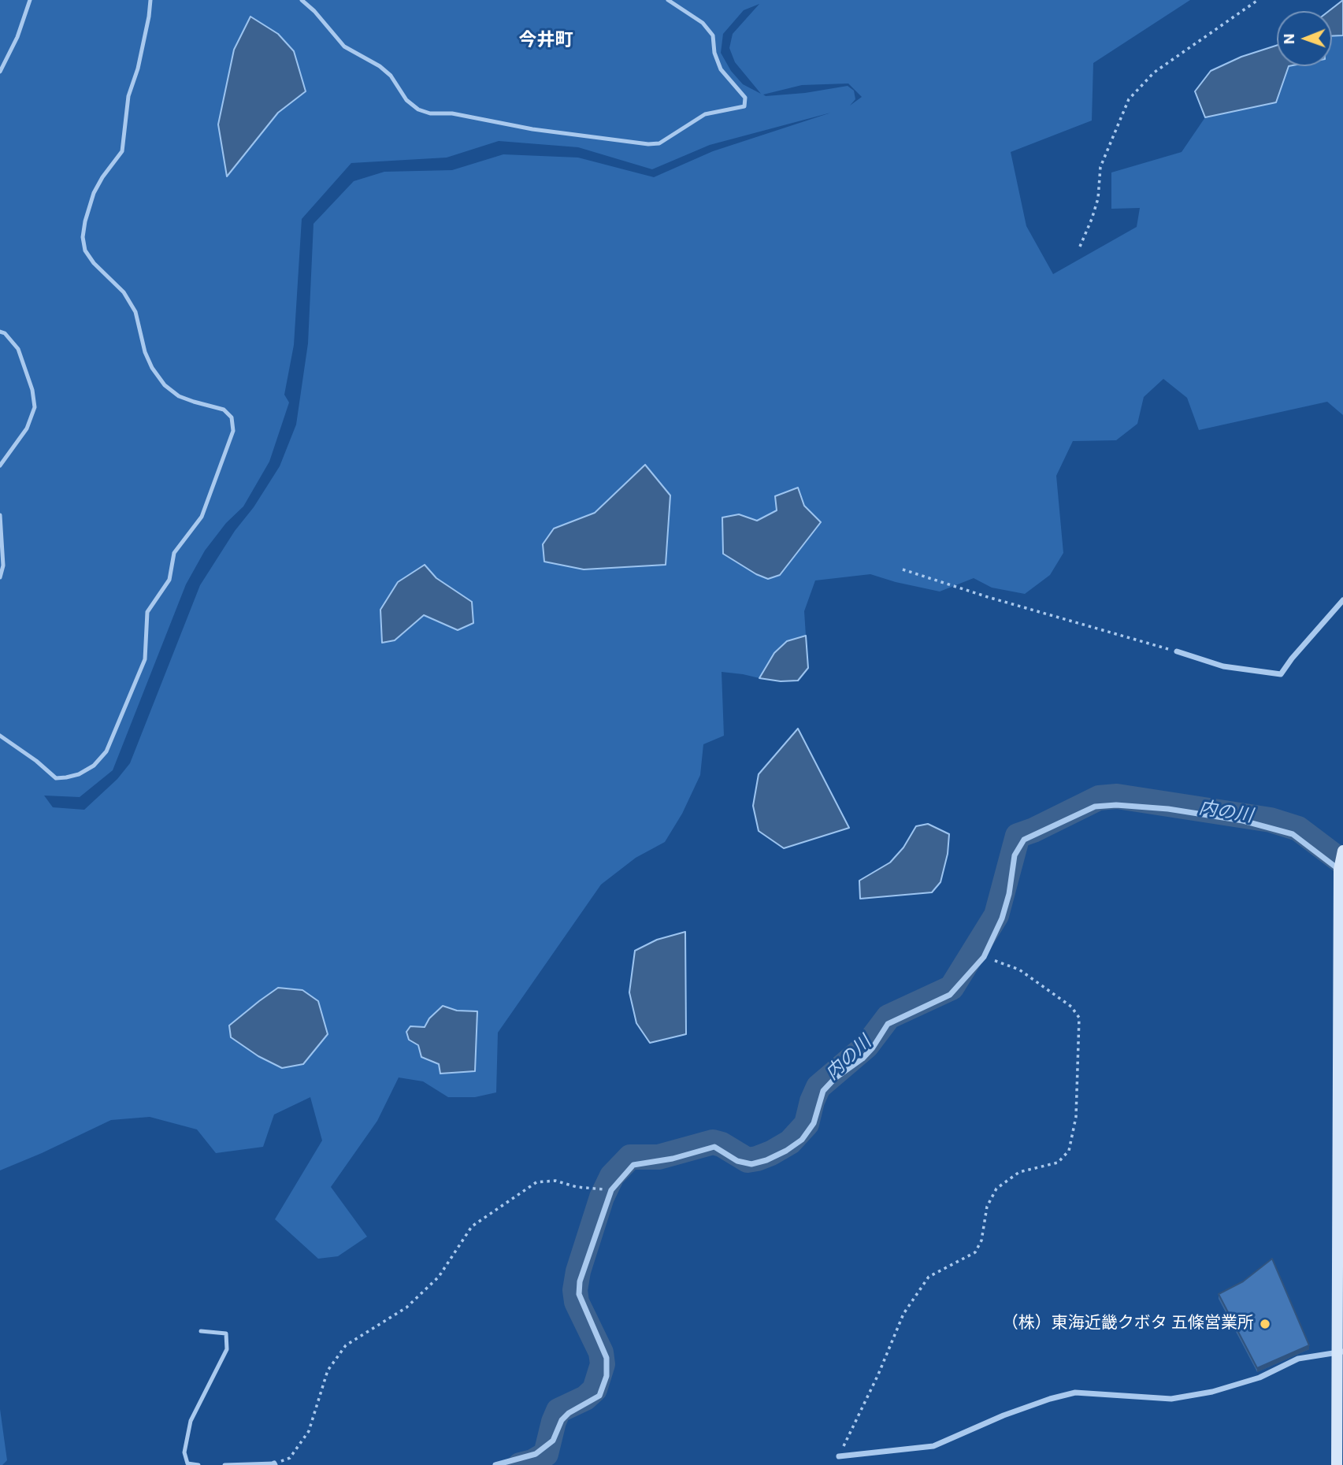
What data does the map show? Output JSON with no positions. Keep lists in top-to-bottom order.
{
  "districts": ["今井町"],
  "water": ["内の川"],
  "places": ["（株）東海近畿クボタ 五條営業所"],
  "north": "left"
}
